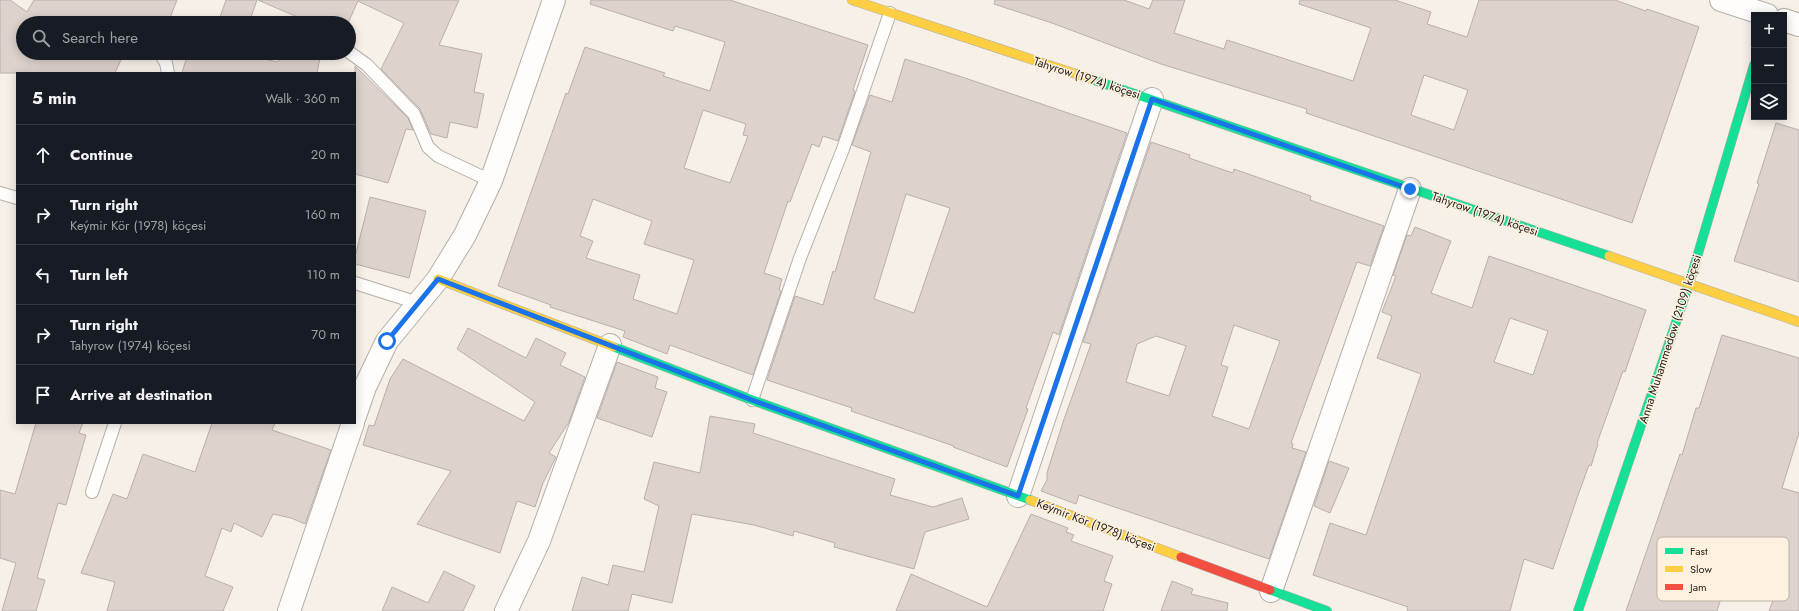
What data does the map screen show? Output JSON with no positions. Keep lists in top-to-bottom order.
{
  "streets": {
    "street": ["Tahyrow (1974) köçesi", "Anna Muhammedow (2109) köçesi", "Keýmir Kör (1978) köçesi"]
  },
  "crossings": [
    ["Tahyrow (1974) köçesi", "Anna Muhammedow (2109) köçesi"]
  ],
  "legend": ["Fast", "Slow", "Jam"],
  "page": {
    "map_buttons": ["+", "−"],
    "search": "Search here",
    "heading": ["5 min", "Walk · 360 m"],
    "list": [
      ["Continue", "20 m"],
      ["Turn right", "Keýmir Kör (1978) köçesi", "160 m"],
      ["Turn left", "110 m"],
      ["Turn right", "Tahyrow (1974) köçesi", "70 m"],
      "Arrive at destination"
    ]
  }
}
